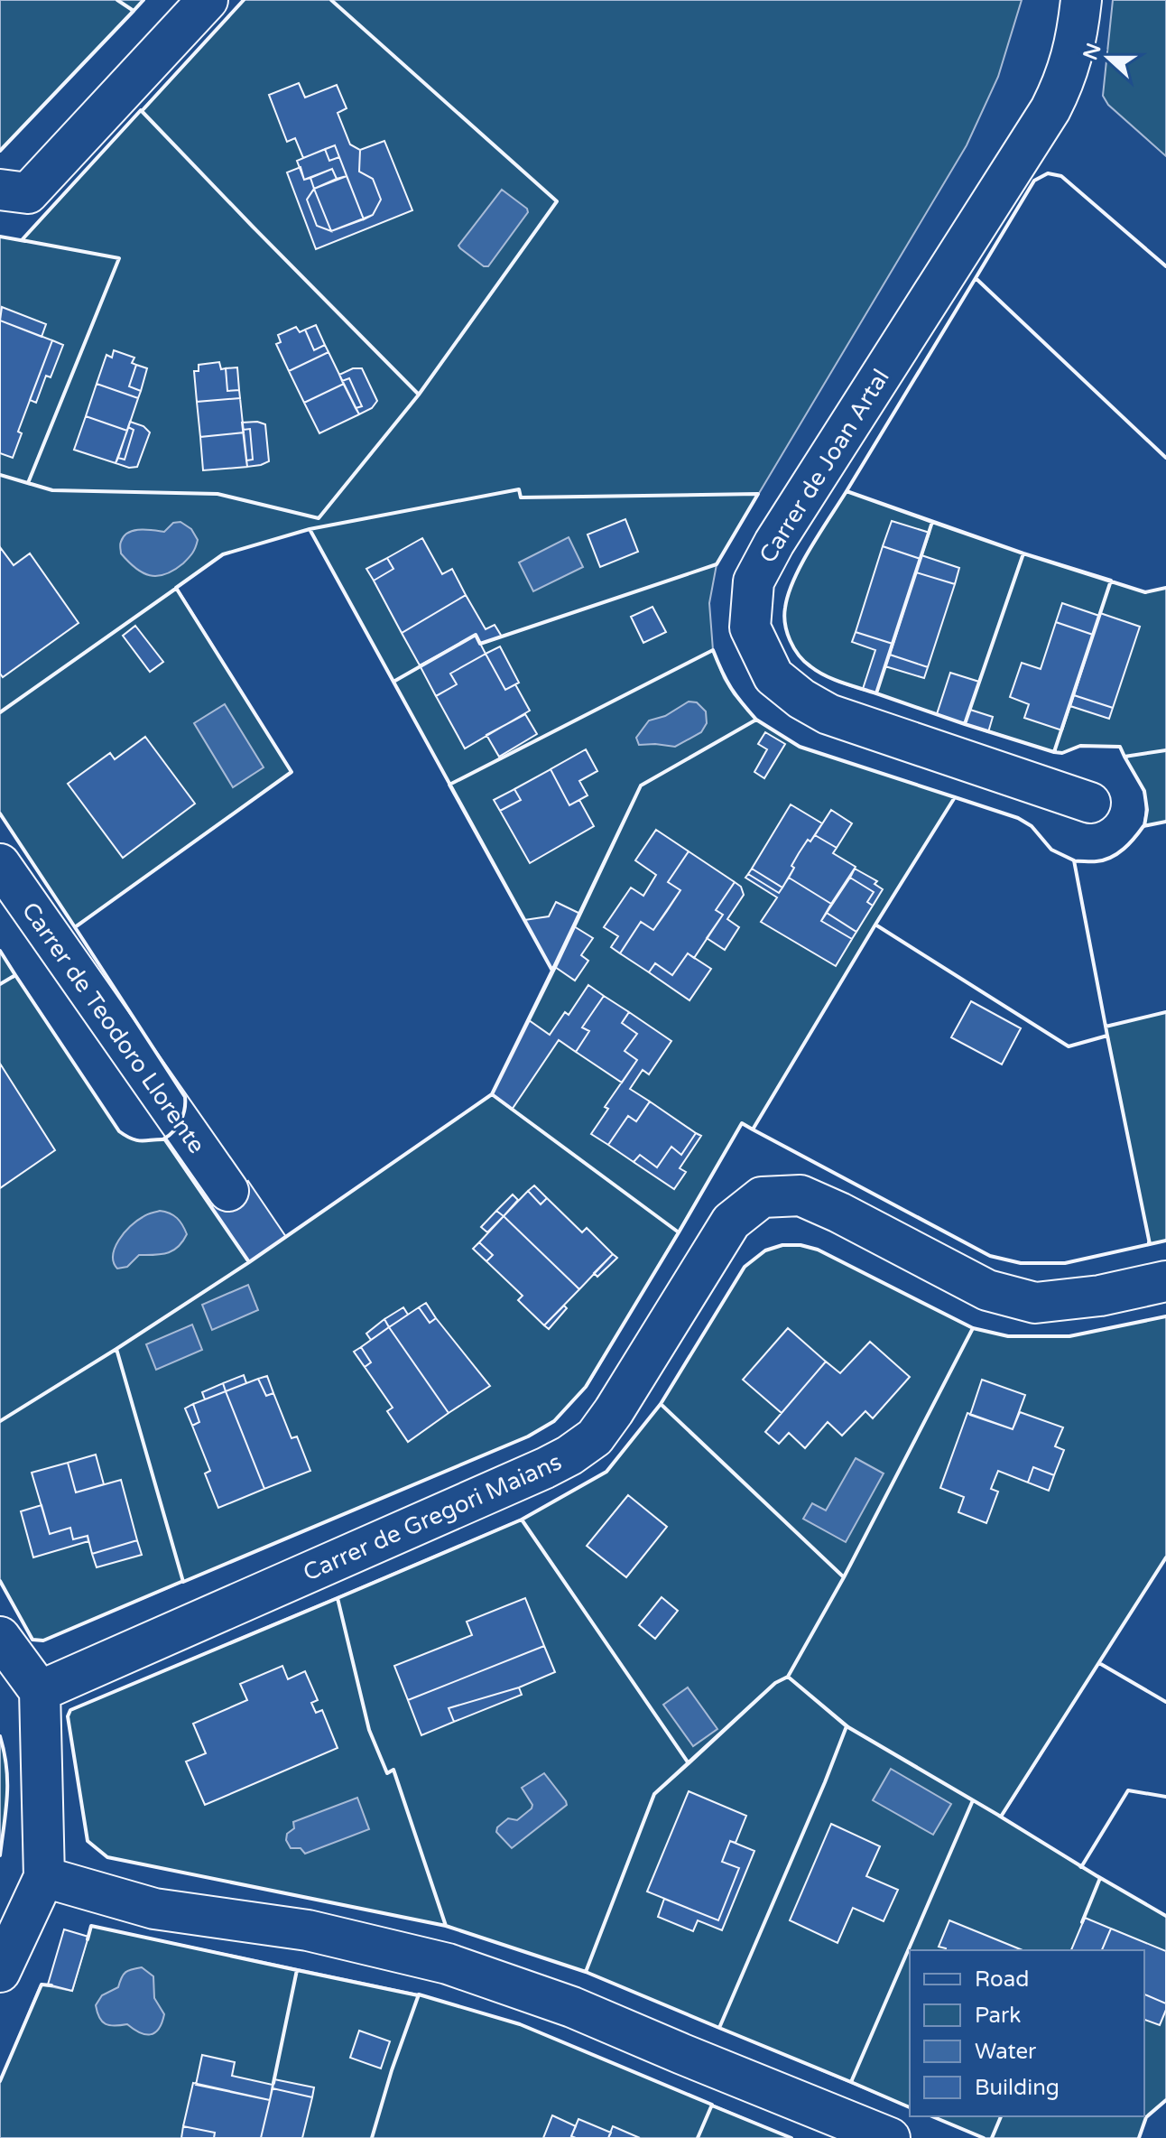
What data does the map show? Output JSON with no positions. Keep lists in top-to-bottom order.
{
  "streets": {
    "street": ["Carrer de Joan Artal", "Carrer de Teodoro Llorente", "Carrer de Gregori Maians"]
  },
  "legend": [
    "Road",
    "Park",
    "Water",
    "Building"
  ],
  "north": "left"
}
